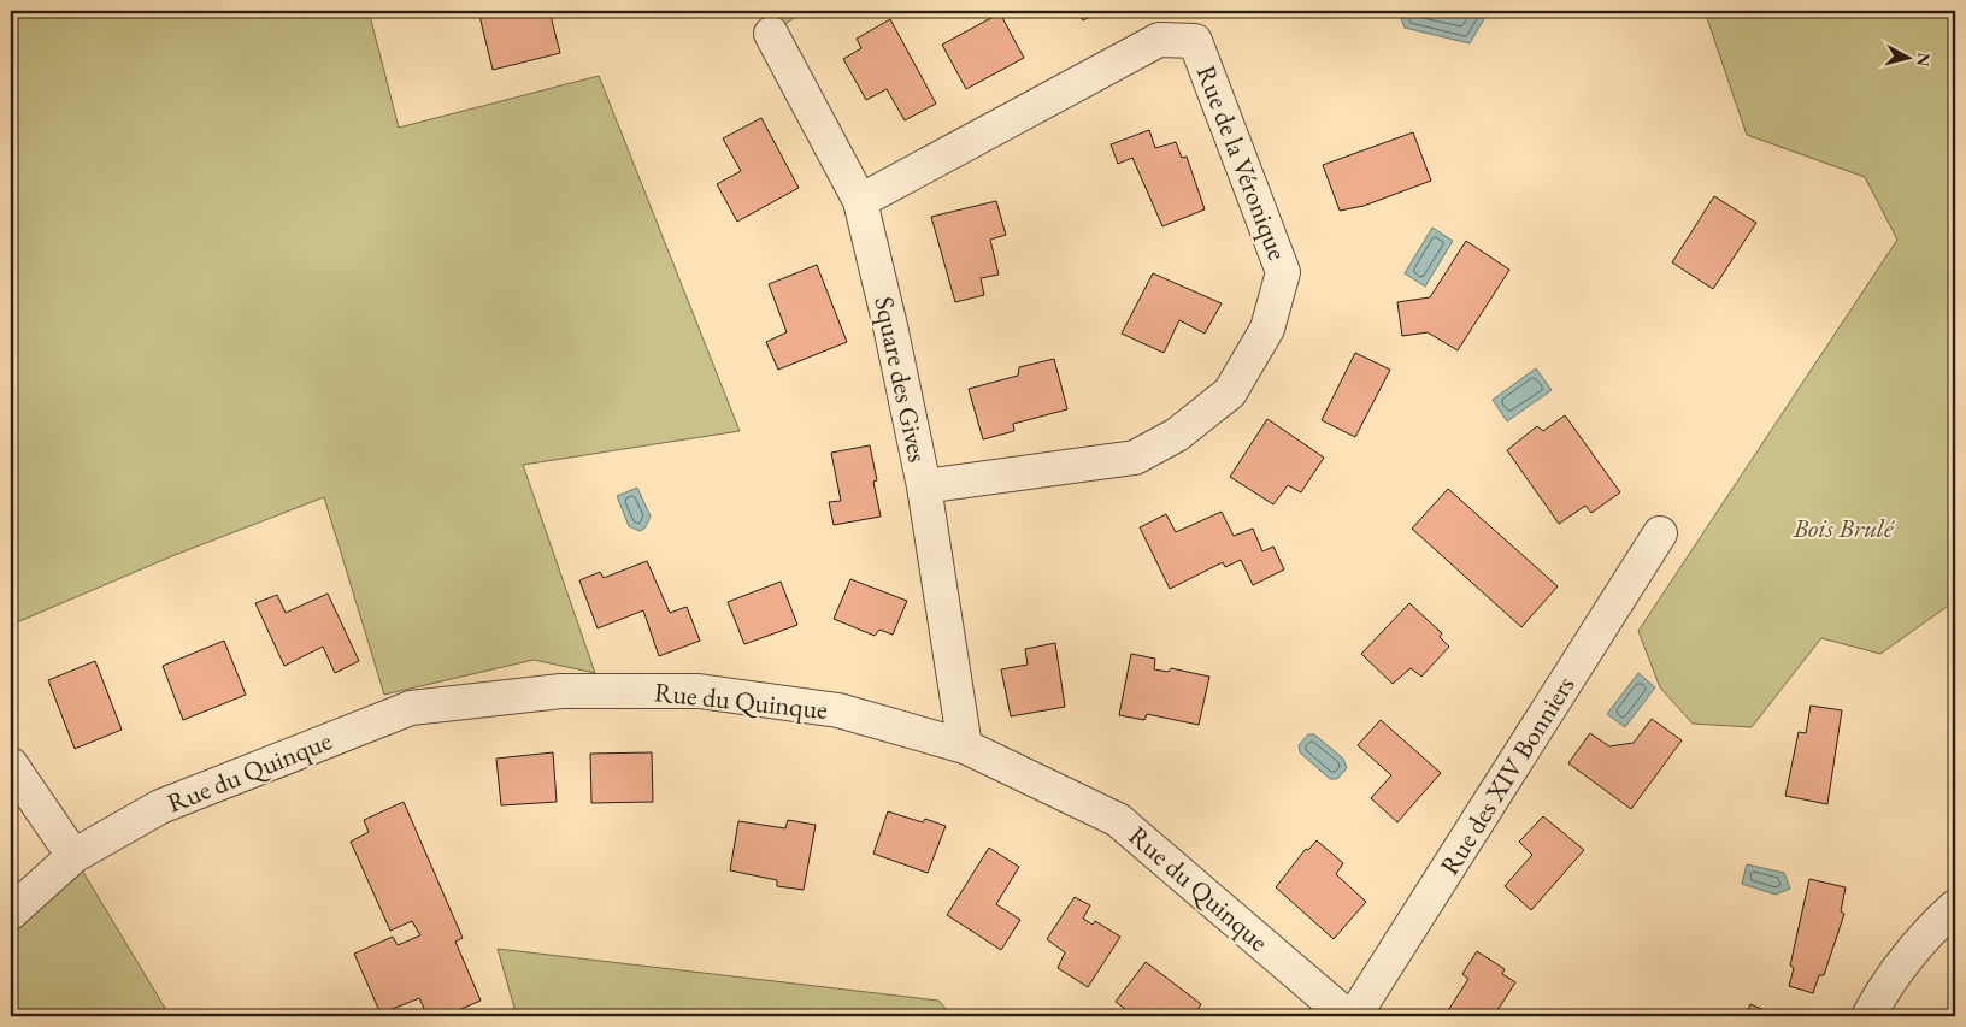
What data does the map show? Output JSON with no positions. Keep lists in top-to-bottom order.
{
  "streets": {
    "street": [
      "Rue de la Véronique",
      "Square des Gives",
      "Rue du Quinque",
      "Rue des XIV Bonniers"
    ]
  },
  "crossings": [
    ["Rue de la Véronique", "Square des Gives"],
    ["Square des Gives", "Rue du Quinque"]
  ],
  "parks": ["Bois Brulé"],
  "north": "right"
}
